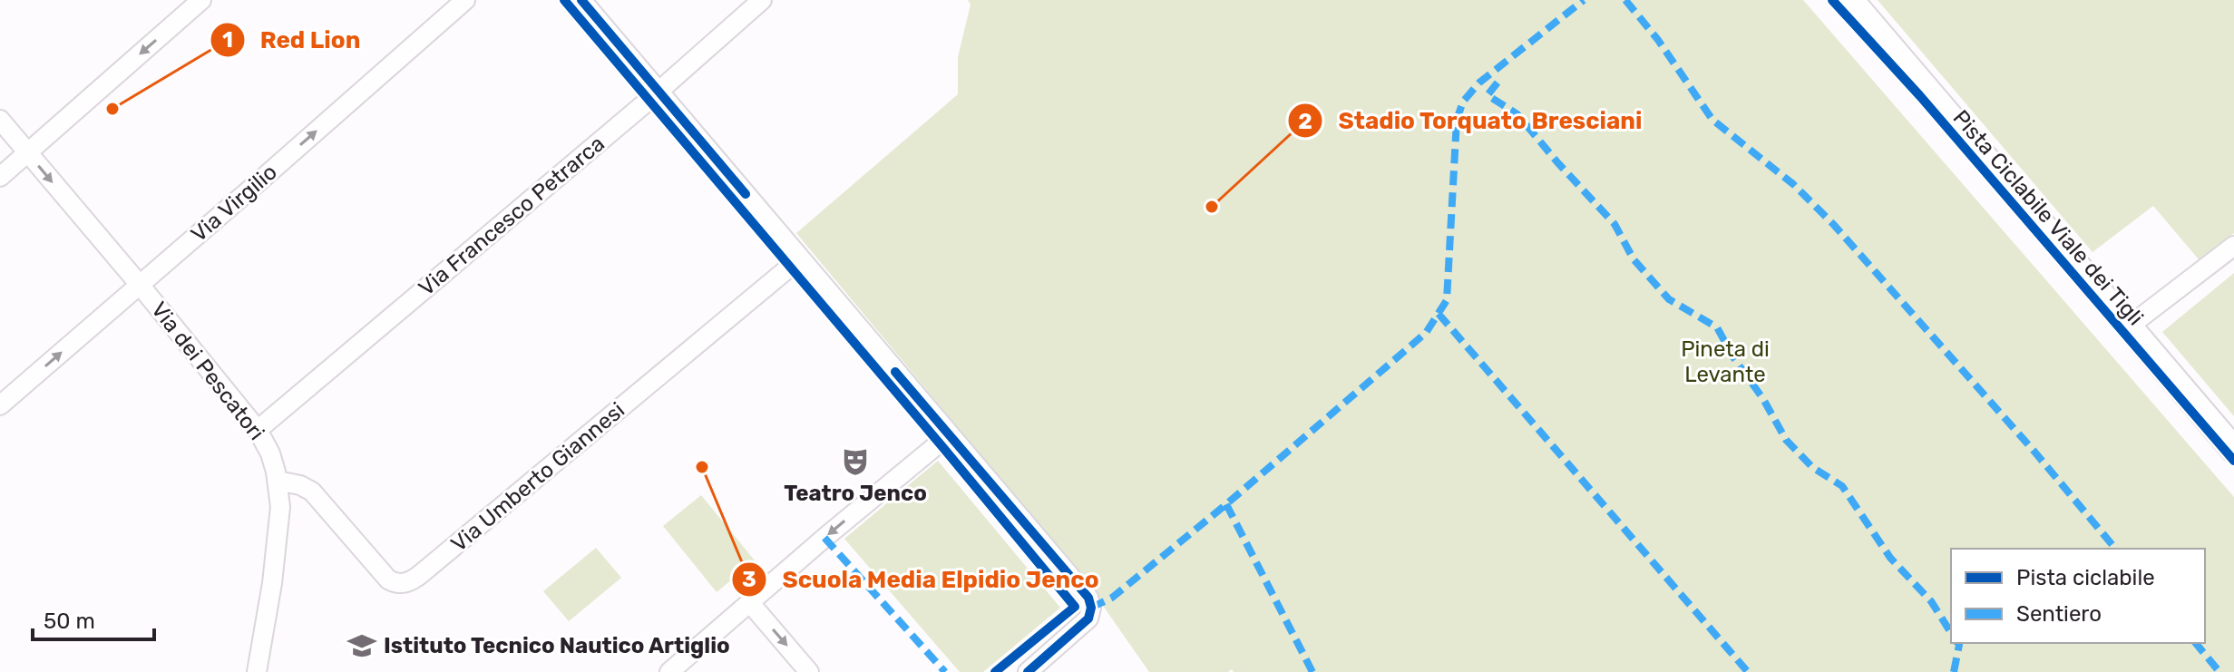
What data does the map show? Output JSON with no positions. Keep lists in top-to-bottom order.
{
  "streets": {
    "street": [
      "Via Virgilio",
      "Via Francesco Petrarca",
      "Via dei Pescatori",
      "Via Umberto Giannesi"
    ],
    "cycle path": ["Pista Ciclabile Viale dei Tigli"]
  },
  "crossings": [
    ["Via Virgilio", "Via dei Pescatori"],
    ["Via Francesco Petrarca", "Via dei Pescatori"],
    ["Via dei Pescatori", "Via Umberto Giannesi"]
  ],
  "one_way": ["Via Virgilio"],
  "parks": ["Pineta di Levante"],
  "places": {
    "other": ["Red Lion", "Stadio Torquato Bresciani", "Scuola Media Elpidio Jenco"],
    "theatre": ["Teatro Jenco"],
    "school or university": ["Istituto Tecnico Nautico Artiglio"]
  },
  "legend": ["Pista ciclabile", "Sentiero"],
  "scale_bar": "50 m"
}
